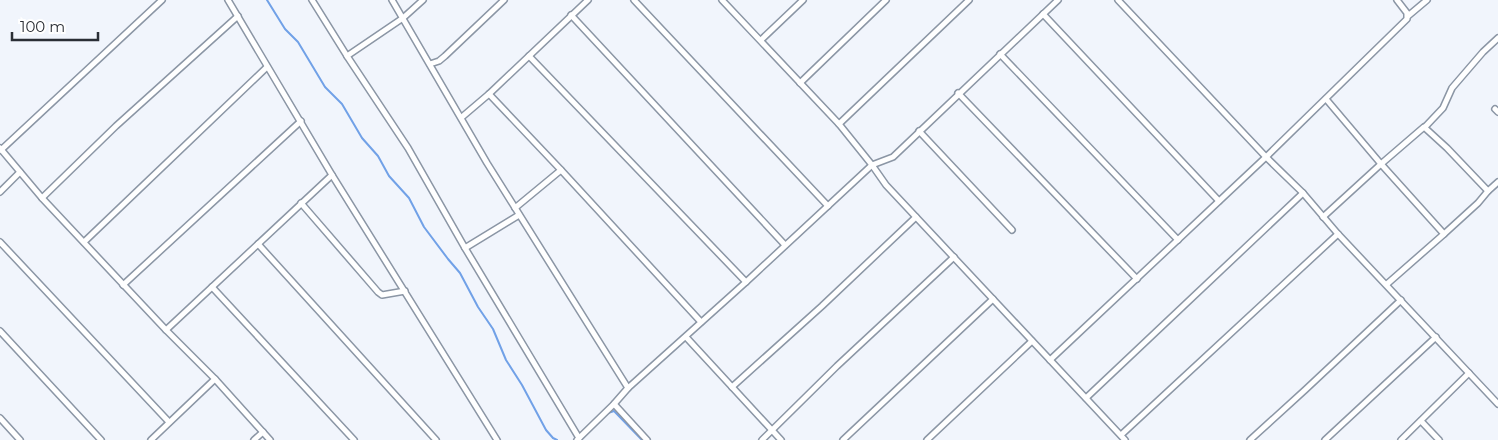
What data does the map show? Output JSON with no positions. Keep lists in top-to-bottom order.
{
  "scale_bar": "100 m"
}
